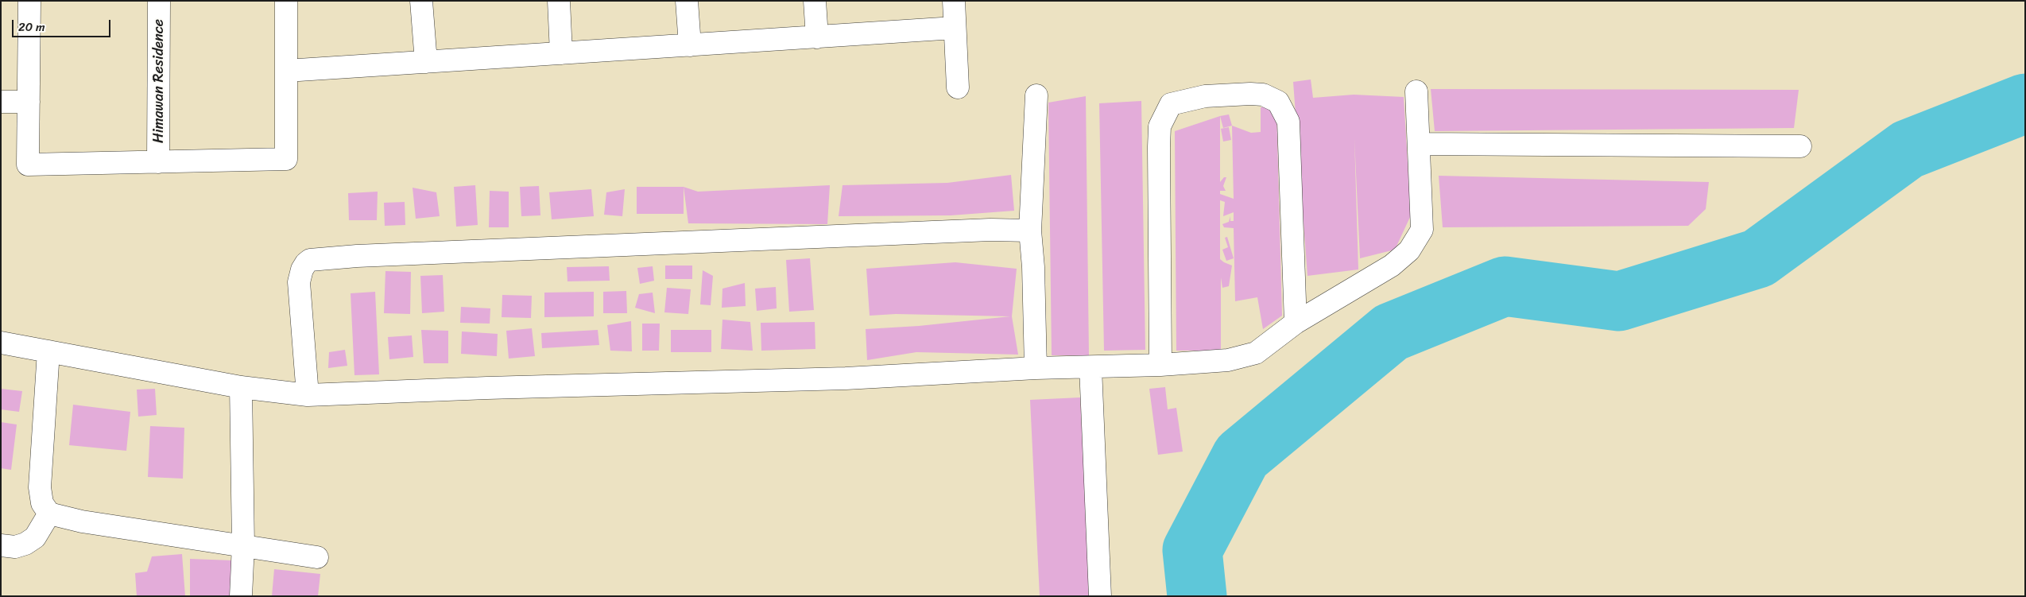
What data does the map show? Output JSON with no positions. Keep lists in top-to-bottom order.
{
  "streets": {
    "street": ["Himawan Residence"]
  },
  "scale_bar": "20 m"
}
